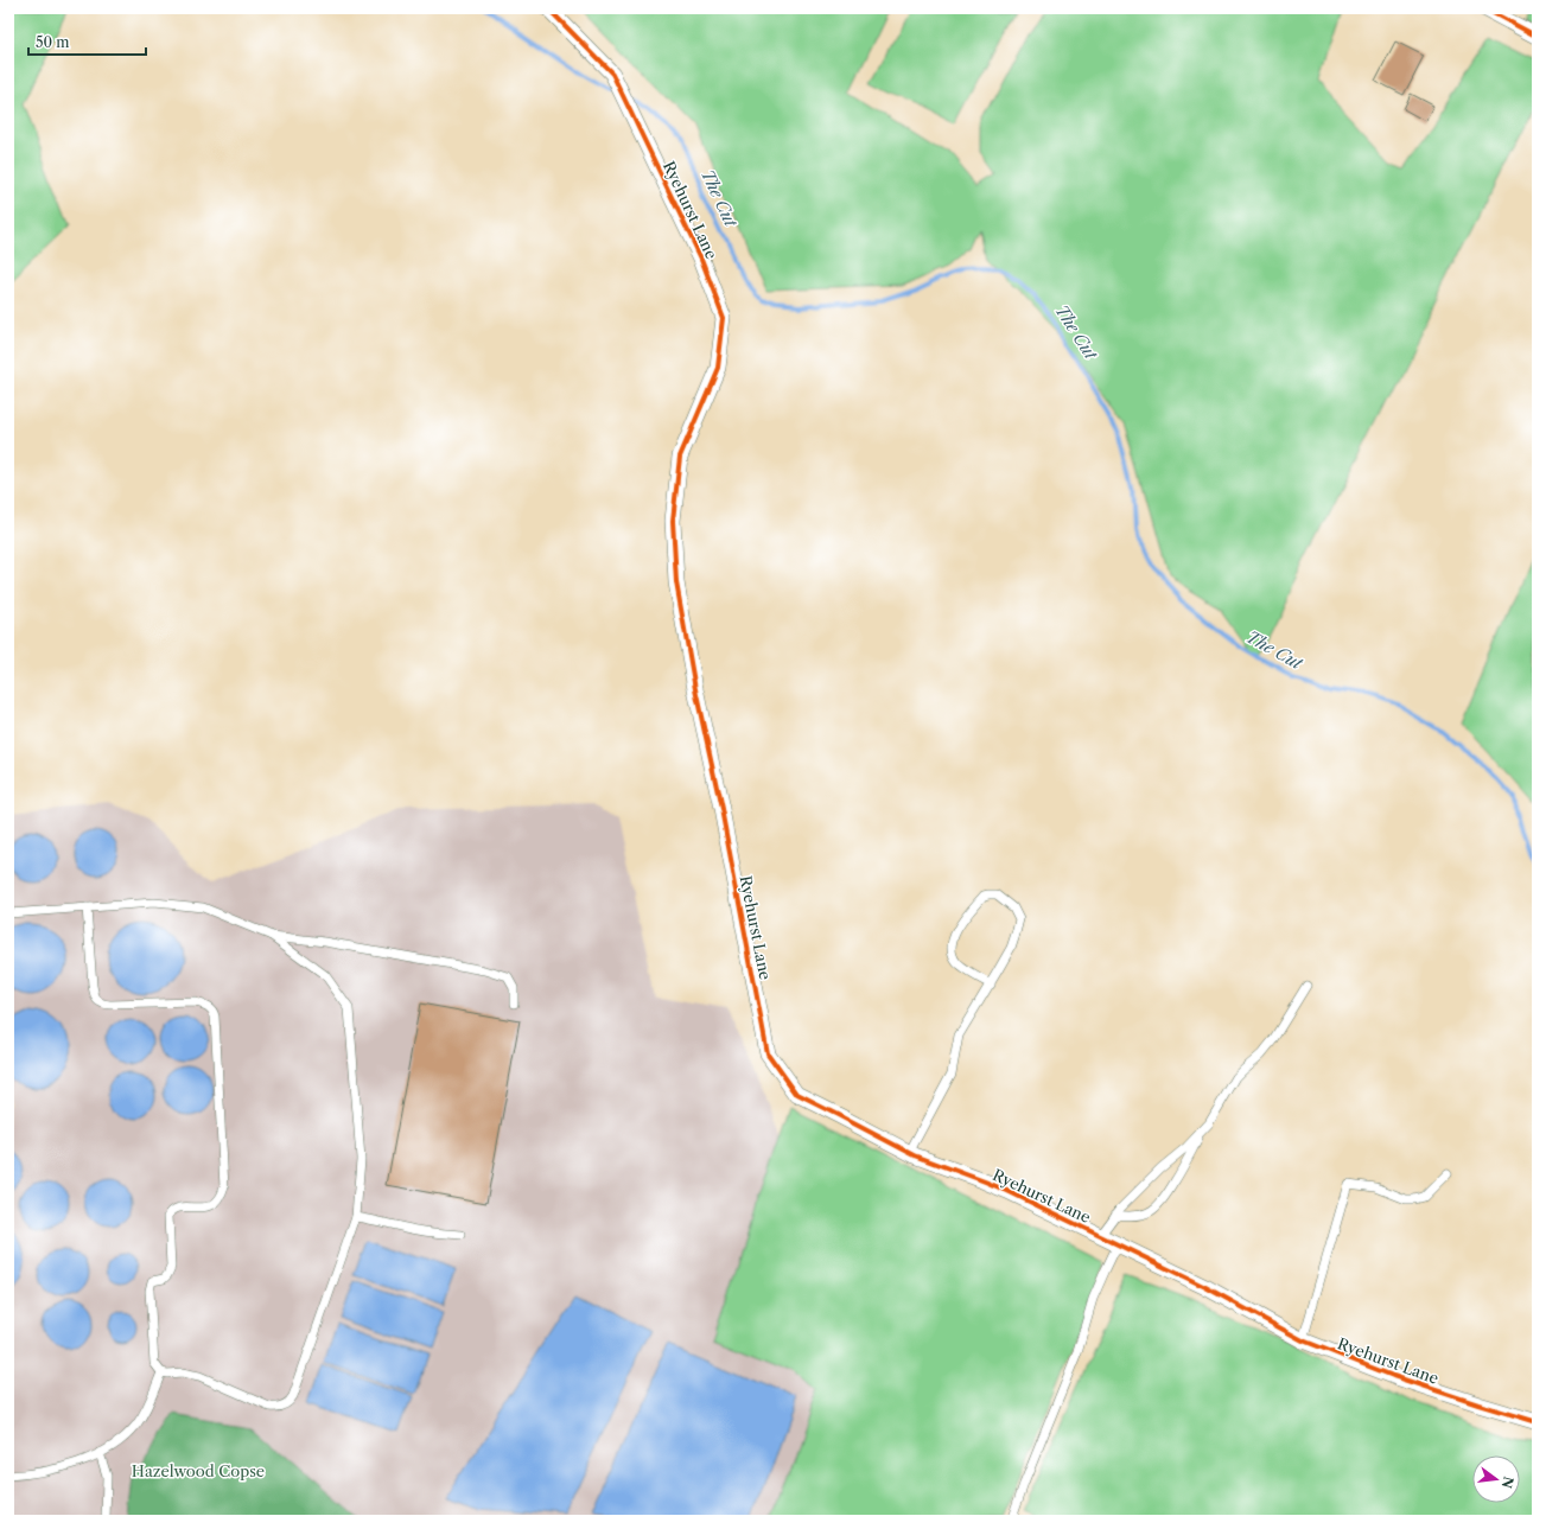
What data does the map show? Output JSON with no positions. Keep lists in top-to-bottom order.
{
  "streets": {
    "street": ["Ryehurst Lane"]
  },
  "water": ["The Cut"],
  "parks": ["Hazelwood Copse"],
  "scale_bar": "50 m",
  "north": "right"
}
